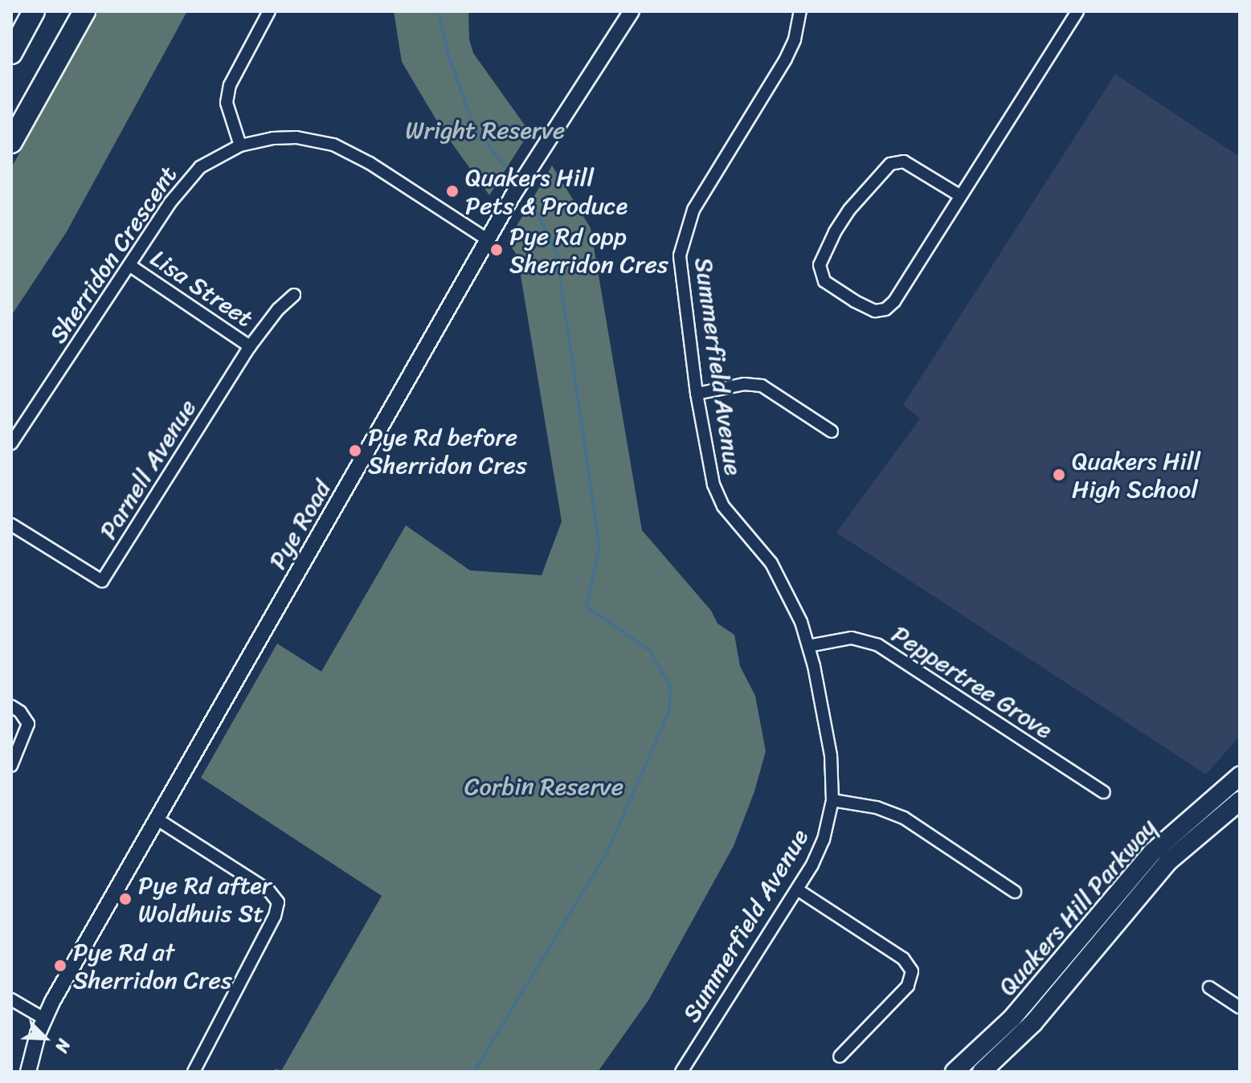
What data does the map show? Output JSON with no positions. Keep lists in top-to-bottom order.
{
  "streets": {
    "main road": ["Quakers Hill Parkway"],
    "street": [
      "Sherridon Crescent",
      "Lisa Street",
      "Summerfield Avenue",
      "Parnell Avenue",
      "Pye Road",
      "Peppertree Grove"
    ]
  },
  "crossings": [
    ["Sherridon Crescent", "Lisa Street"],
    ["Sherridon Crescent", "Pye Road"],
    ["Lisa Street", "Parnell Avenue"],
    ["Summerfield Avenue", "Peppertree Grove"]
  ],
  "parks": ["Wright Reserve", "Corbin Reserve"],
  "places": [
    "Quakers Hill Pets & Produce",
    "Pye Rd opp Sherridon Cres",
    "Pye Rd before Sherridon Cres",
    "Quakers Hill High School",
    "Pye Rd after Woldhuis St",
    "Pye Rd at Sherridon Cres"
  ],
  "north": "bottom right"
}
